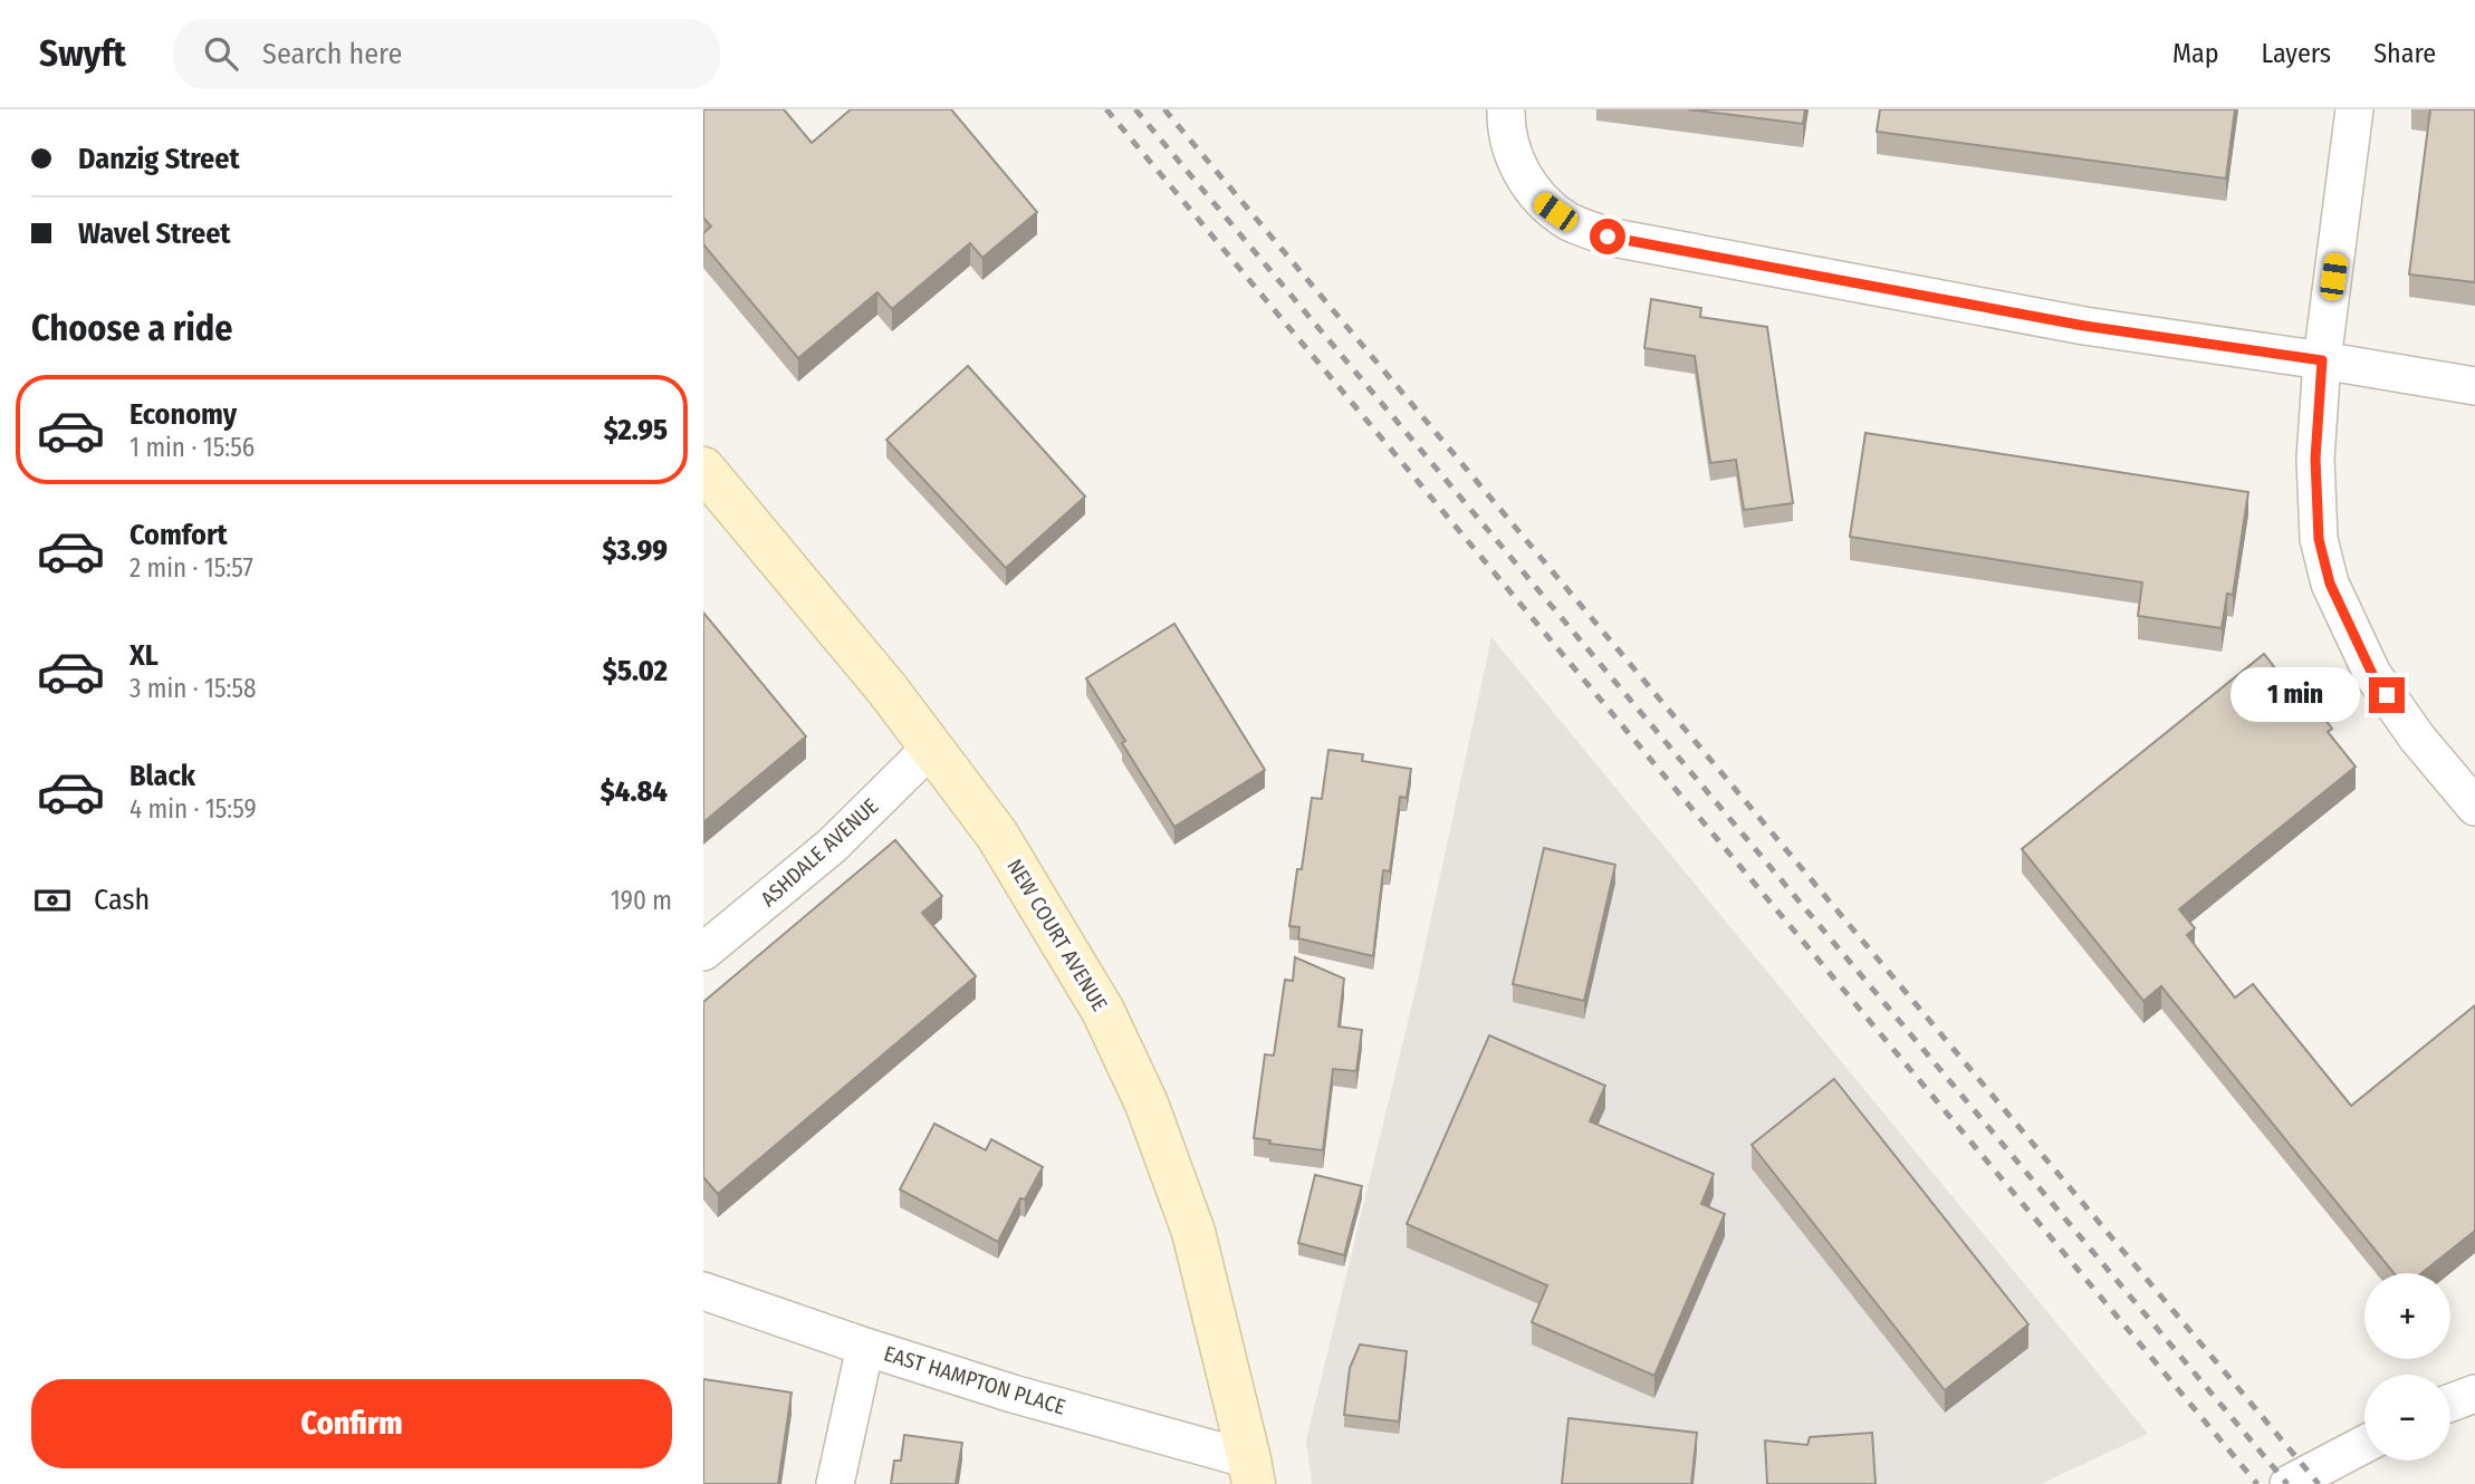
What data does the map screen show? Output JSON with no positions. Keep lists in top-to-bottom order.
{
  "streets": {
    "main road": ["NEW COURT AVENUE"],
    "street": ["ASHDALE AVENUE", "EAST HAMPTON PLACE"]
  },
  "crossings": [
    ["ASHDALE AVENUE", "NEW COURT AVENUE"],
    ["NEW COURT AVENUE", "EAST HAMPTON PLACE"]
  ],
  "page": {
    "header": "Swyft",
    "search": "Search here",
    "nav": ["Map", "Layers", "Share"],
    "banner": ["Danzig Street", "Wavel Street"],
    "heading": "Choose a ride",
    "list": [
      {
        "name": "Economy",
        "note": "1 min · 15:56",
        "value": "$2.95"
      },
      {
        "name": "Comfort",
        "note": "2 min · 15:57",
        "value": "$3.99"
      },
      {
        "name": "XL",
        "note": "3 min · 15:58",
        "value": "$5.02"
      },
      {
        "name": "Black",
        "note": "4 min · 15:59",
        "value": "$4.84"
      }
    ],
    "bubble": "1 min",
    "pay": ["Cash", "190 m"],
    "map_buttons": ["+", "−"],
    "buttons": "Confirm"
  }
}
